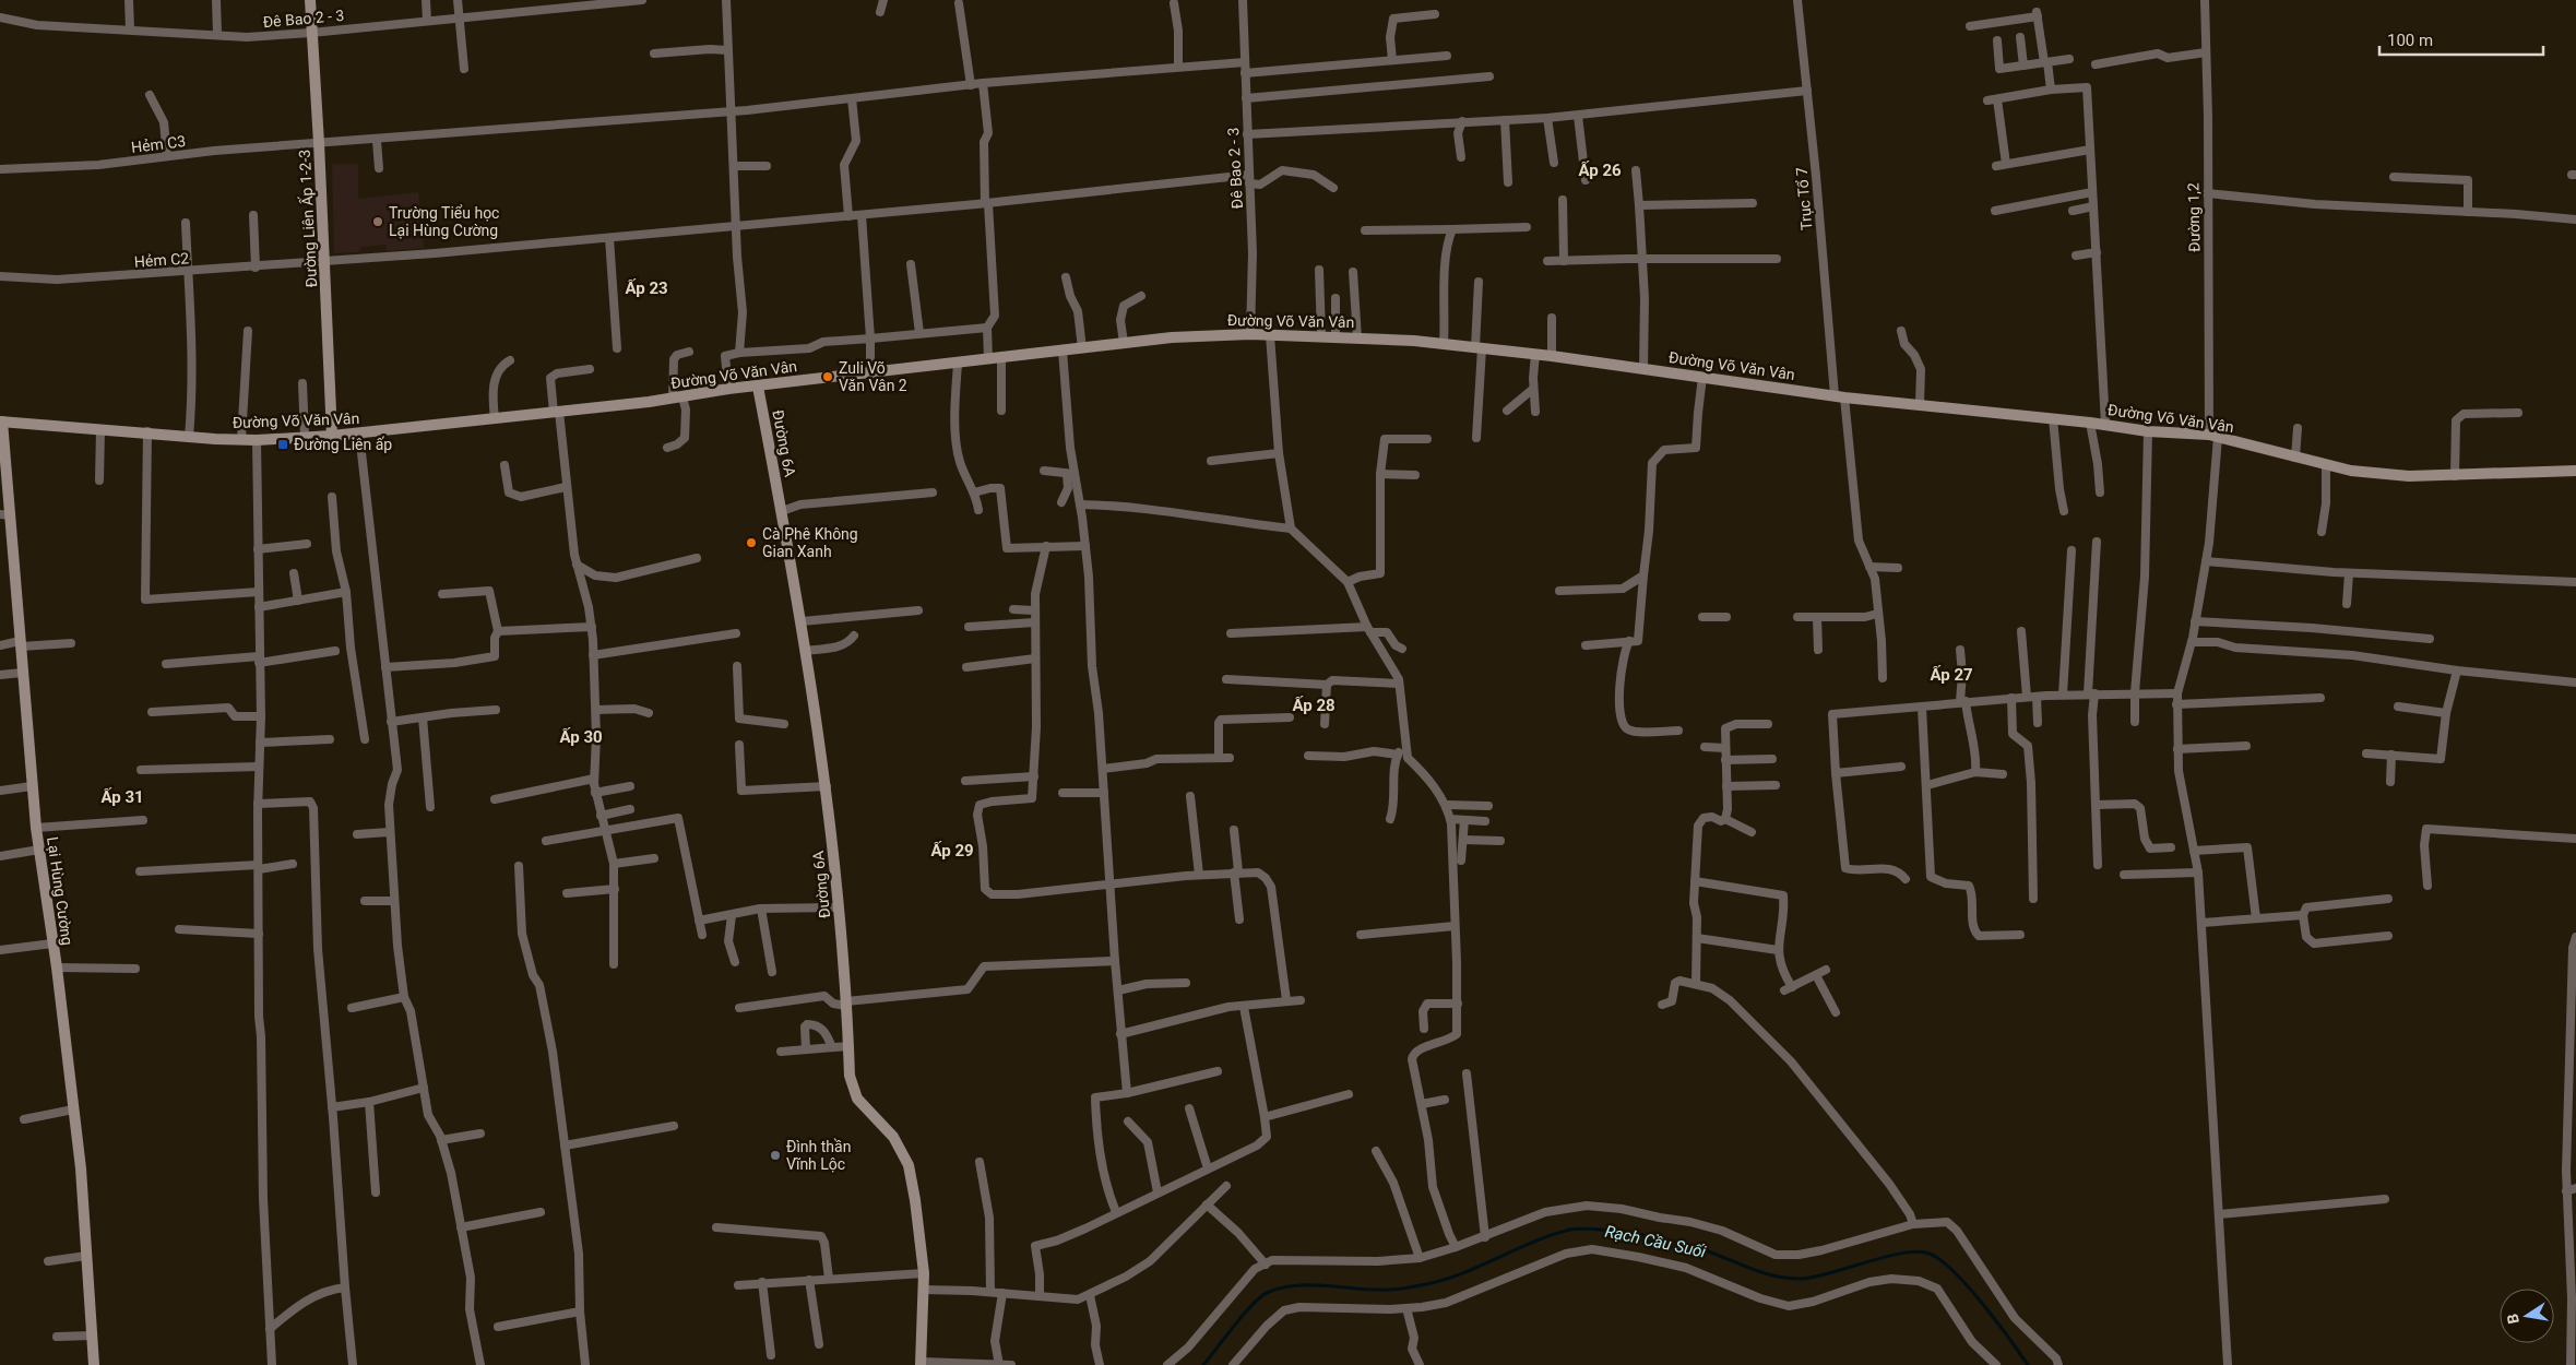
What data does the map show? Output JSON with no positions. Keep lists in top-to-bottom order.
{
  "streets": {
    "street": [
      "Đê Bao 2 - 3",
      "Hẻm C3",
      "Trục Tổ 7",
      "Đường 1,2",
      "Đường Liên Ấp 1-2-3",
      "Hẻm C2",
      "Đường Võ Văn Vân",
      "Đường 6A",
      "Lại Hùng Cường"
    ]
  },
  "crossings": [
    ["Đê Bao 2 - 3", "Hẻm C3"],
    ["Đê Bao 2 - 3", "Đường Liên Ấp 1-2-3"],
    ["Đê Bao 2 - 3", "Hẻm C2"],
    ["Đê Bao 2 - 3", "Đường Võ Văn Vân"],
    ["Hẻm C3", "Đường Liên Ấp 1-2-3"],
    ["Trục Tổ 7", "Đường Võ Văn Vân"],
    ["Đường 1,2", "Đường Võ Văn Vân"],
    ["Đường Liên Ấp 1-2-3", "Hẻm C2"],
    ["Đường Liên Ấp 1-2-3", "Đường Võ Văn Vân"],
    ["Đường Võ Văn Vân", "Đường 6A"],
    ["Đường Võ Văn Vân", "Lại Hùng Cường"]
  ],
  "districts": [
    "Ấp 26",
    "Ấp 23",
    "Ấp 27",
    "Ấp 28",
    "Ấp 30",
    "Ấp 31",
    "Ấp 29"
  ],
  "water": ["Rạch Cầu Suối"],
  "places": {
    "other": [
      "Trường Tiểu học Lại Hùng Cường",
      "Zuli Võ Văn Vân 2",
      "Cà Phê Không Gian Xanh",
      "Đình thần Vĩnh Lộc"
    ],
    "transit": ["Đường Liên ấp"]
  },
  "scale_bar": "100 m",
  "north": "left"
}
